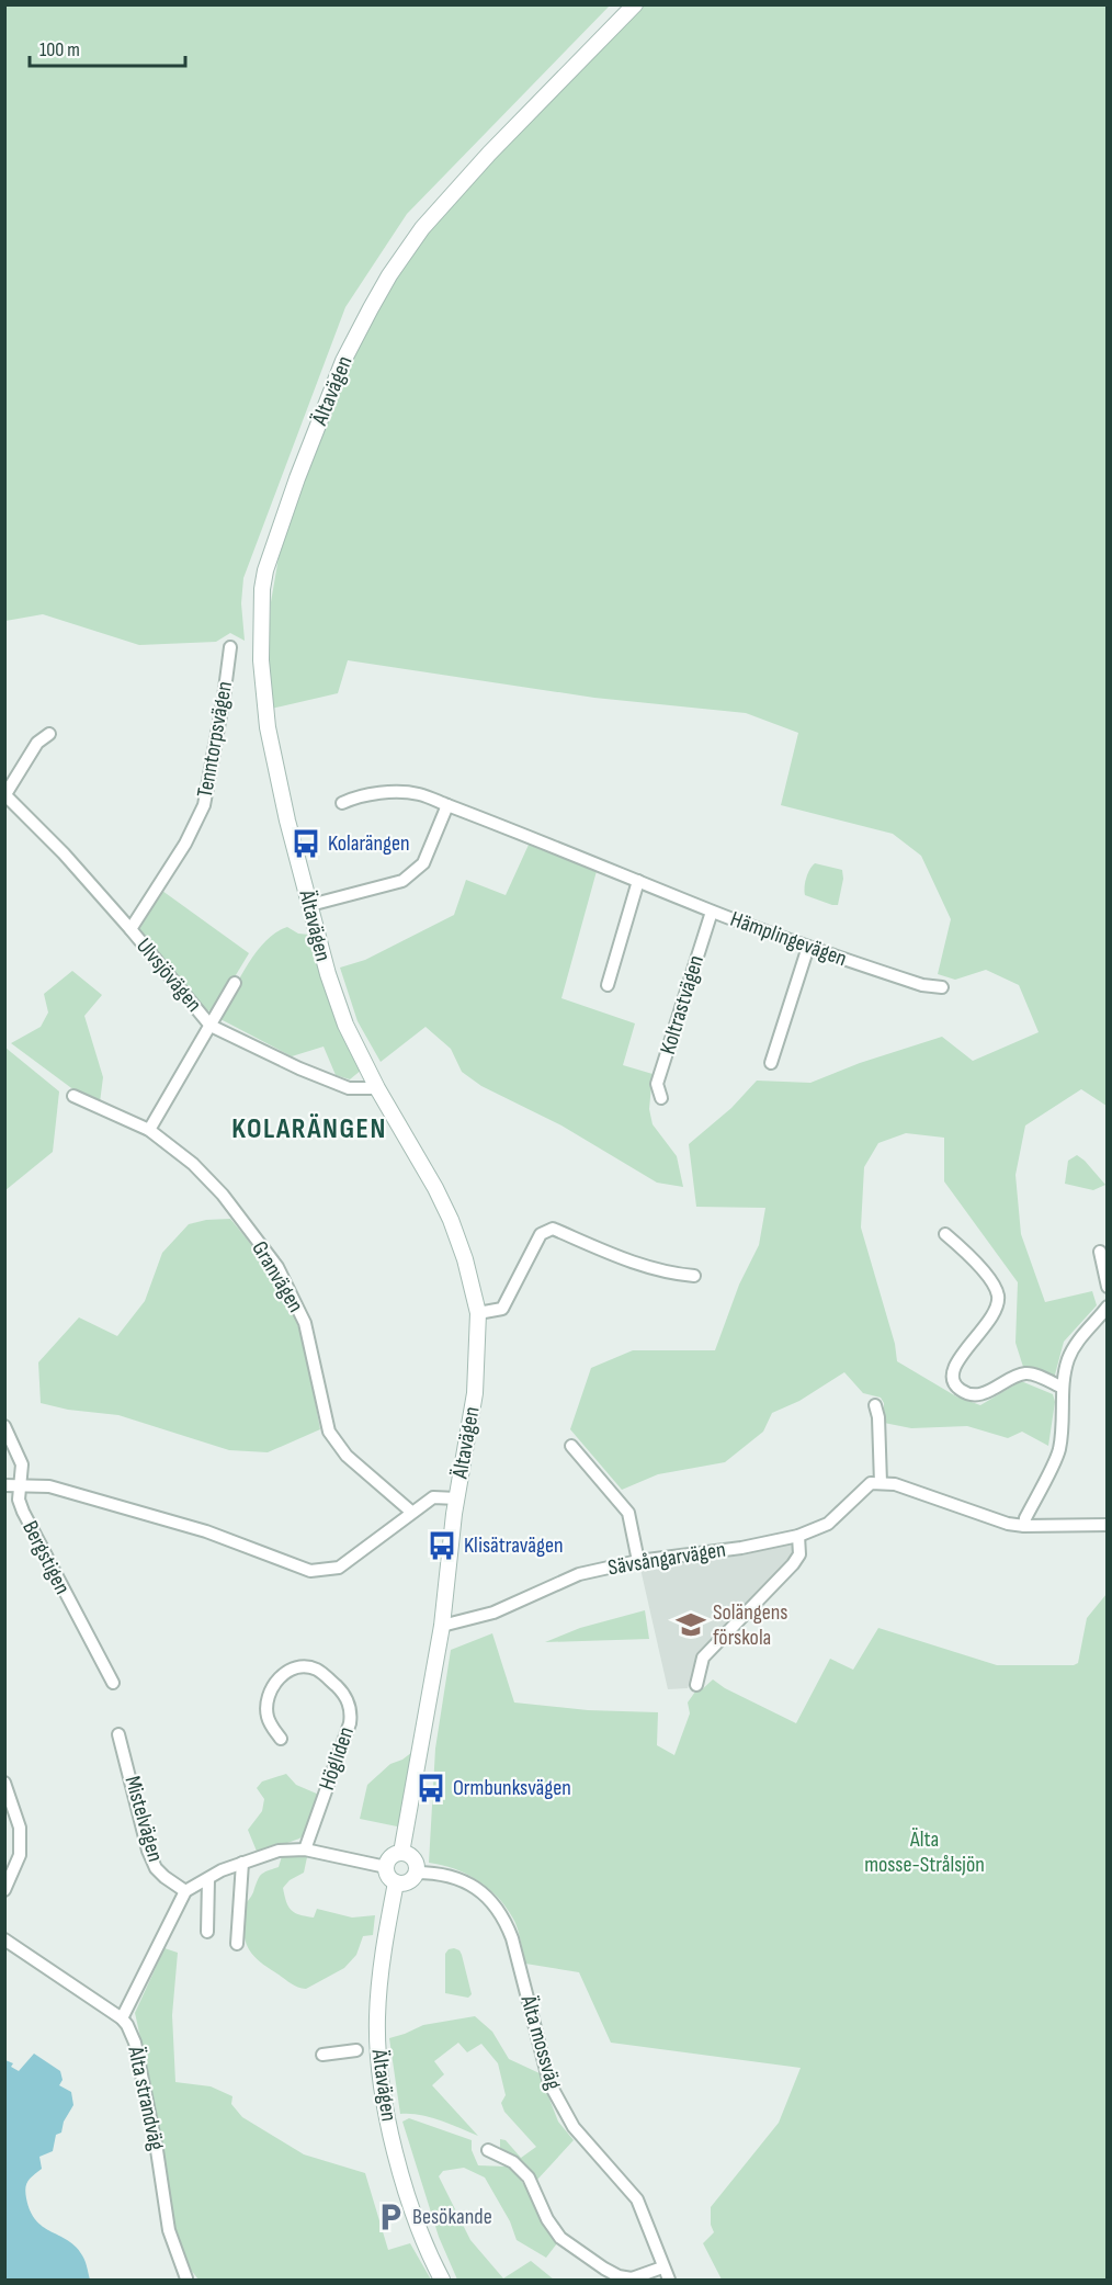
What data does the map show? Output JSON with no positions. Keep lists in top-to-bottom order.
{
  "streets": {
    "main road": ["Ältavägen"],
    "street": [
      "Tenntorpsvägen",
      "Hämplingevägen",
      "Ulvsjövägen",
      "Koltrastvägen",
      "Granvägen",
      "Bergstigen",
      "Sävsångarvägen",
      "Högliden",
      "Mistelvägen",
      "Älta mossväg",
      "Älta strandväg"
    ]
  },
  "crossings": [
    ["Ältavägen", "Ulvsjövägen"],
    ["Ältavägen", "Sävsångarvägen"],
    ["Ältavägen", "Älta mossväg"],
    ["Tenntorpsvägen", "Ulvsjövägen"],
    ["Hämplingevägen", "Koltrastvägen"]
  ],
  "districts": ["KOLARÄNGEN"],
  "parks": ["Älta mosse-Strålsjön"],
  "places": {
    "bus stop": ["Kolarängen", "Klisätravägen", "Ormbunksvägen"],
    "school or university": ["Solängens förskola"],
    "parking": ["Besökande"]
  },
  "scale_bar": "100 m"
}
